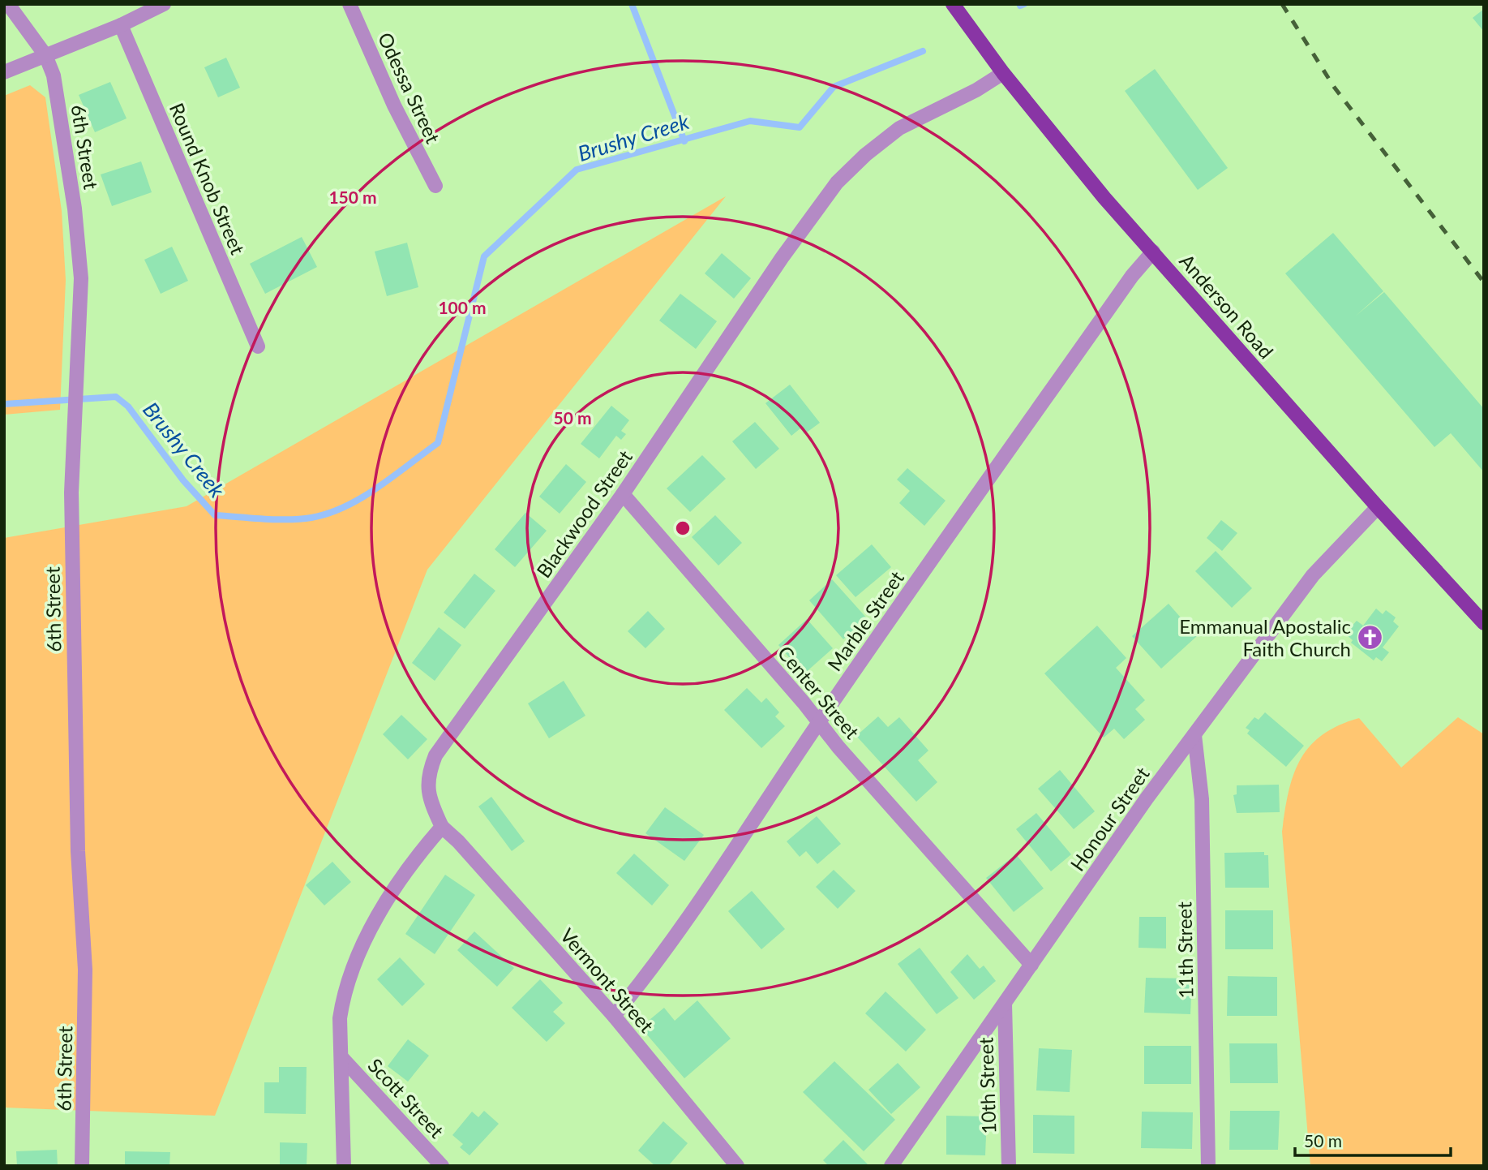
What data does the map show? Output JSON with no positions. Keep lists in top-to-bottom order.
{
  "streets": {
    "main road": ["Anderson Road"],
    "street": [
      "Odessa Street",
      "6th Street",
      "Round Knob Street",
      "Blackwood Street",
      "Marble Street",
      "Center Street",
      "Honour Street",
      "11th Street",
      "Vermont Street",
      "10th Street",
      "Scott Street"
    ]
  },
  "crossings": [
    ["Anderson Road", "Blackwood Street"],
    ["Anderson Road", "Marble Street"],
    ["Anderson Road", "Honour Street"],
    ["Blackwood Street", "Center Street"],
    ["Blackwood Street", "Vermont Street"],
    ["Marble Street", "Center Street"],
    ["Marble Street", "Vermont Street"],
    ["Center Street", "Honour Street"],
    ["Honour Street", "11th Street"],
    ["Honour Street", "10th Street"]
  ],
  "water": ["Brushy Creek"],
  "places": {
    "church": ["Emmanual Apostalic Faith Church"]
  },
  "scale_bar": "50 m",
  "rings": ["150 m", "100 m", "50 m"]
}
